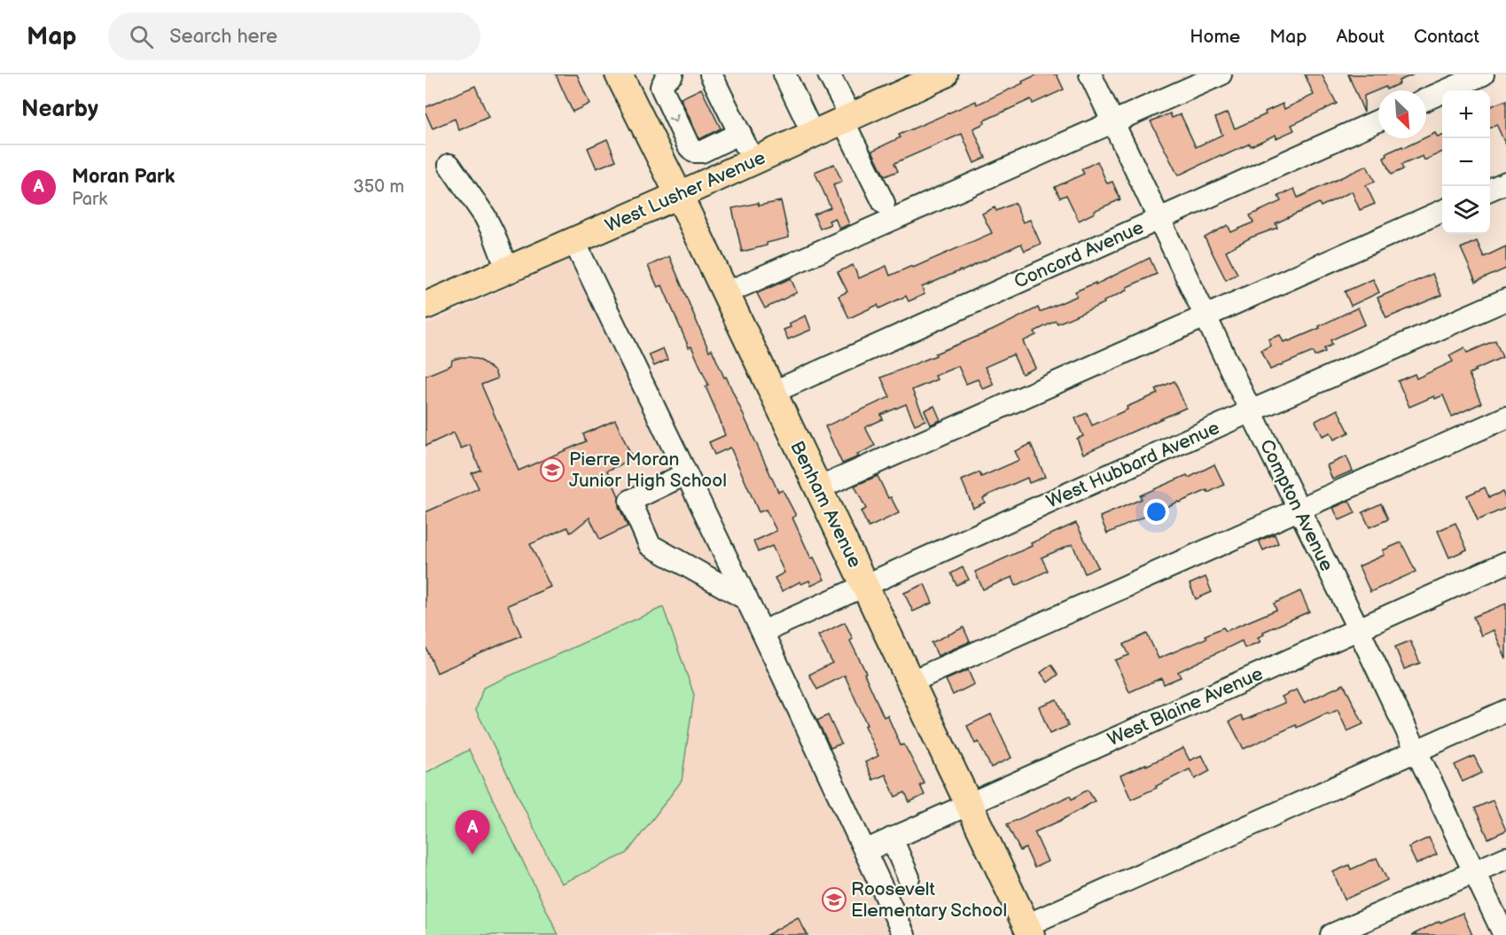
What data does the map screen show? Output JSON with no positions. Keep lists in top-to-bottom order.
{
  "streets": {
    "main road": ["West Lusher Avenue", "Benham Avenue"],
    "street": [
      "Concord Avenue",
      "West Hubbard Avenue",
      "Compton Avenue",
      "West Blaine Avenue"
    ]
  },
  "crossings": [
    ["West Lusher Avenue", "Benham Avenue"],
    ["Concord Avenue", "Benham Avenue"],
    ["Concord Avenue", "Compton Avenue"],
    ["West Hubbard Avenue", "Benham Avenue"],
    ["West Hubbard Avenue", "Compton Avenue"],
    ["Benham Avenue", "West Blaine Avenue"],
    ["Compton Avenue", "West Blaine Avenue"]
  ],
  "places": {
    "school or university": ["Pierre Moran Junior High School", "Roosevelt Elementary School"]
  },
  "north": "bottom right",
  "page": {
    "header": "Map",
    "search": "Search here",
    "nav": [
      "Home",
      "Map",
      "About",
      "Contact"
    ],
    "heading": "Nearby",
    "map_buttons": ["+", "−"],
    "list": [
      {
        "mark": "A",
        "name": "Moran Park",
        "note": "Park",
        "value": "350 m"
      }
    ],
    "pins": "A"
  }
}
